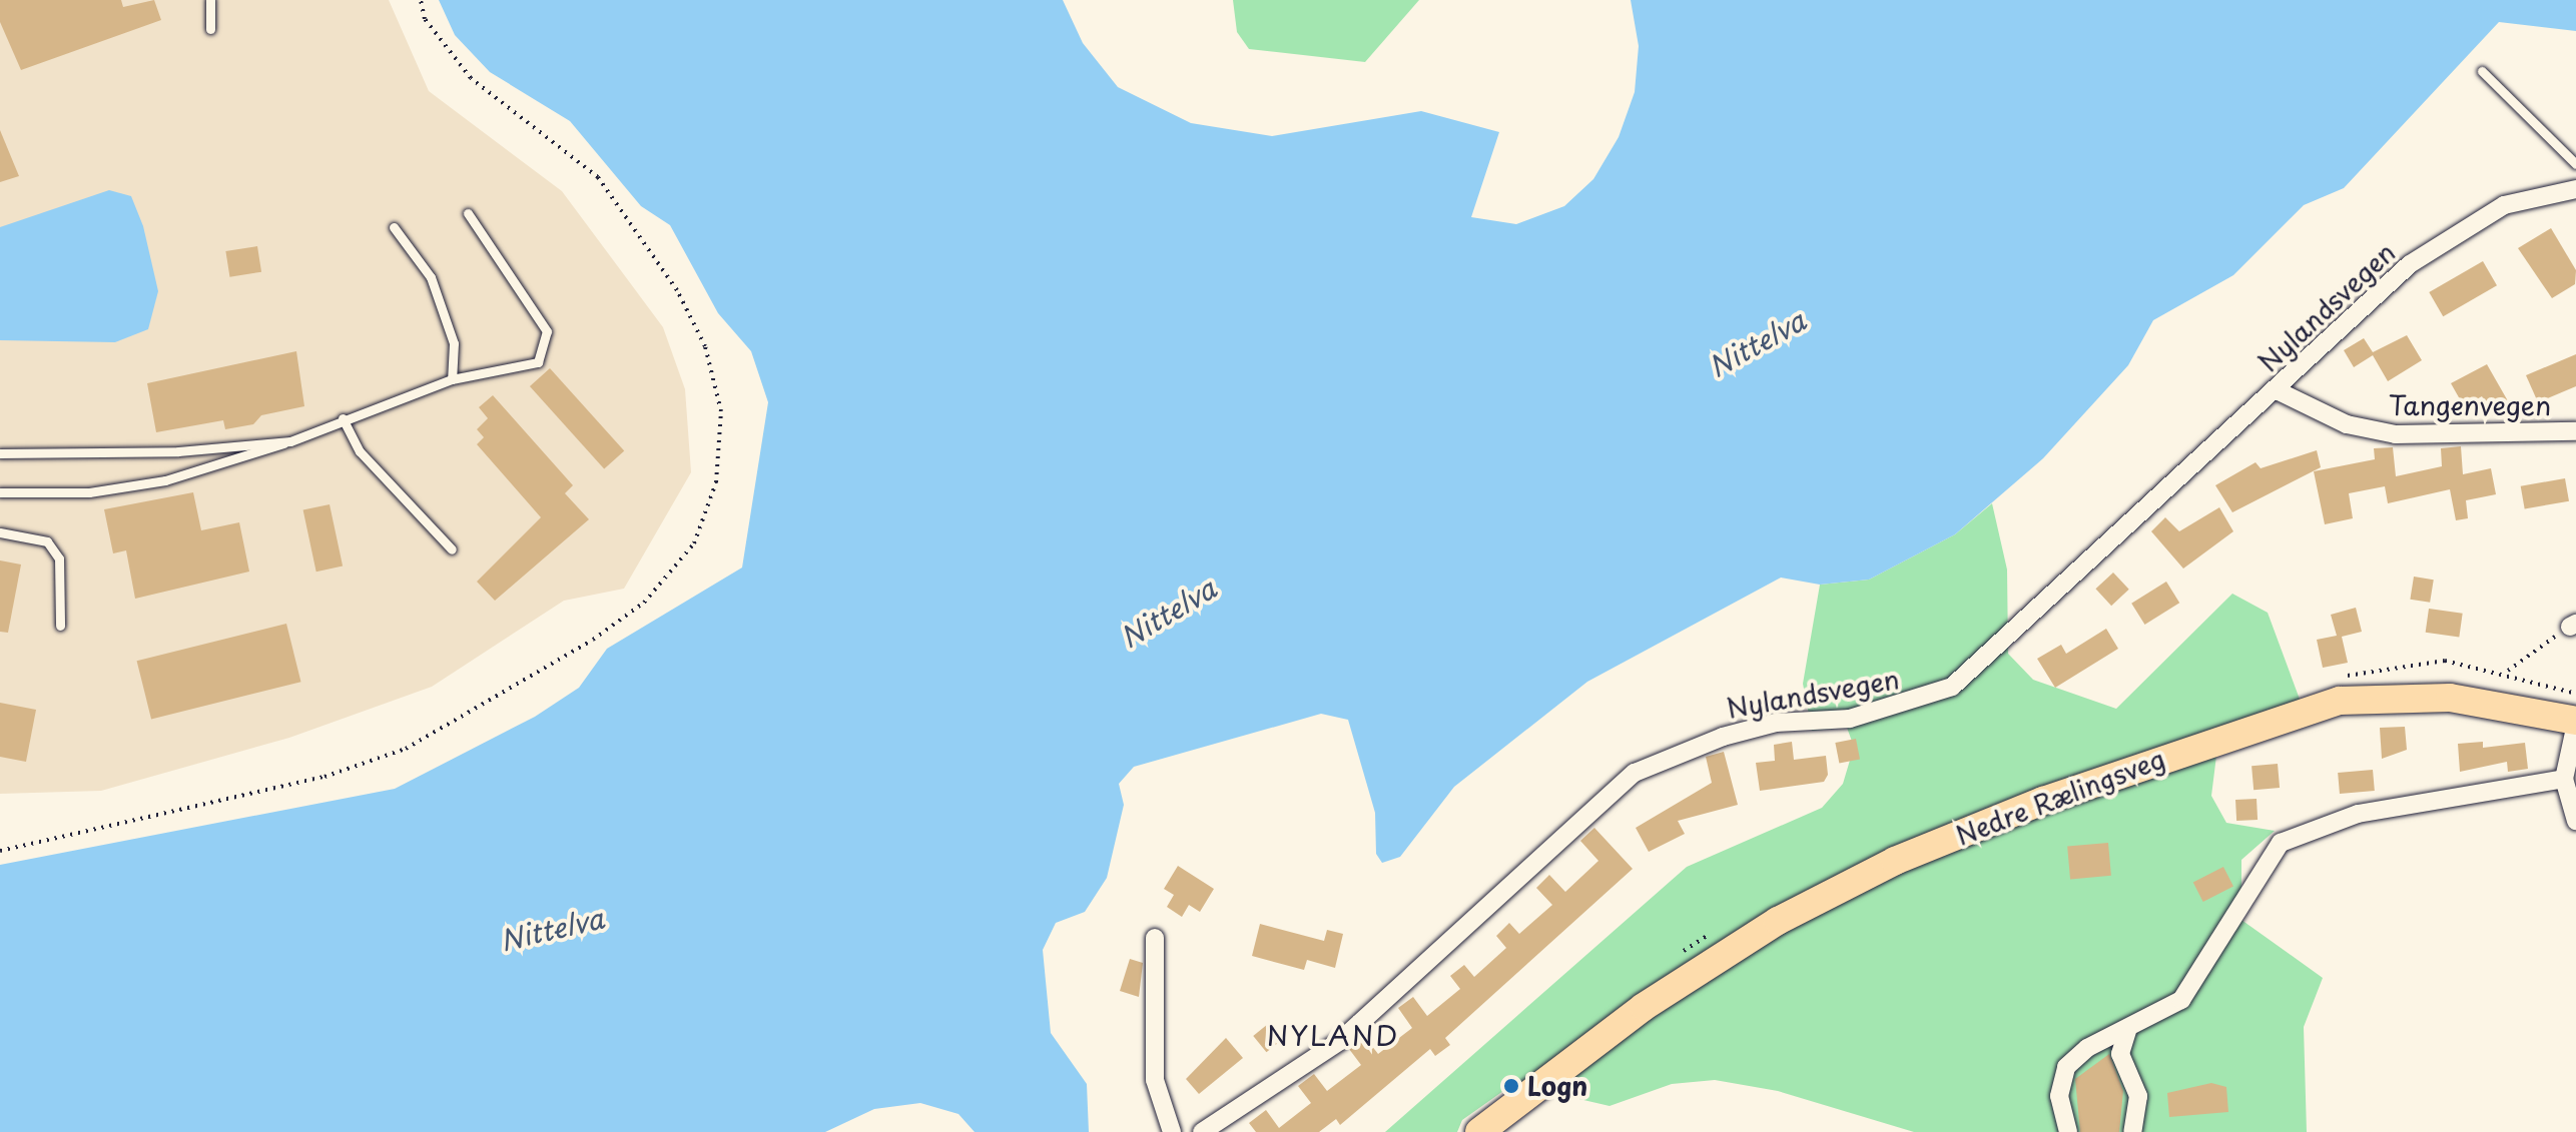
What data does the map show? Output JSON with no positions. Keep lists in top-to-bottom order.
{
  "streets": {
    "main road": ["Nedre Rælingsveg"],
    "street": ["Nylandsvegen", "Tangenvegen"]
  },
  "crossings": [
    ["Nylandsvegen", "Tangenvegen"]
  ],
  "districts": ["NYLAND"],
  "water": ["Nittelva"],
  "places": ["Logn"]
}
